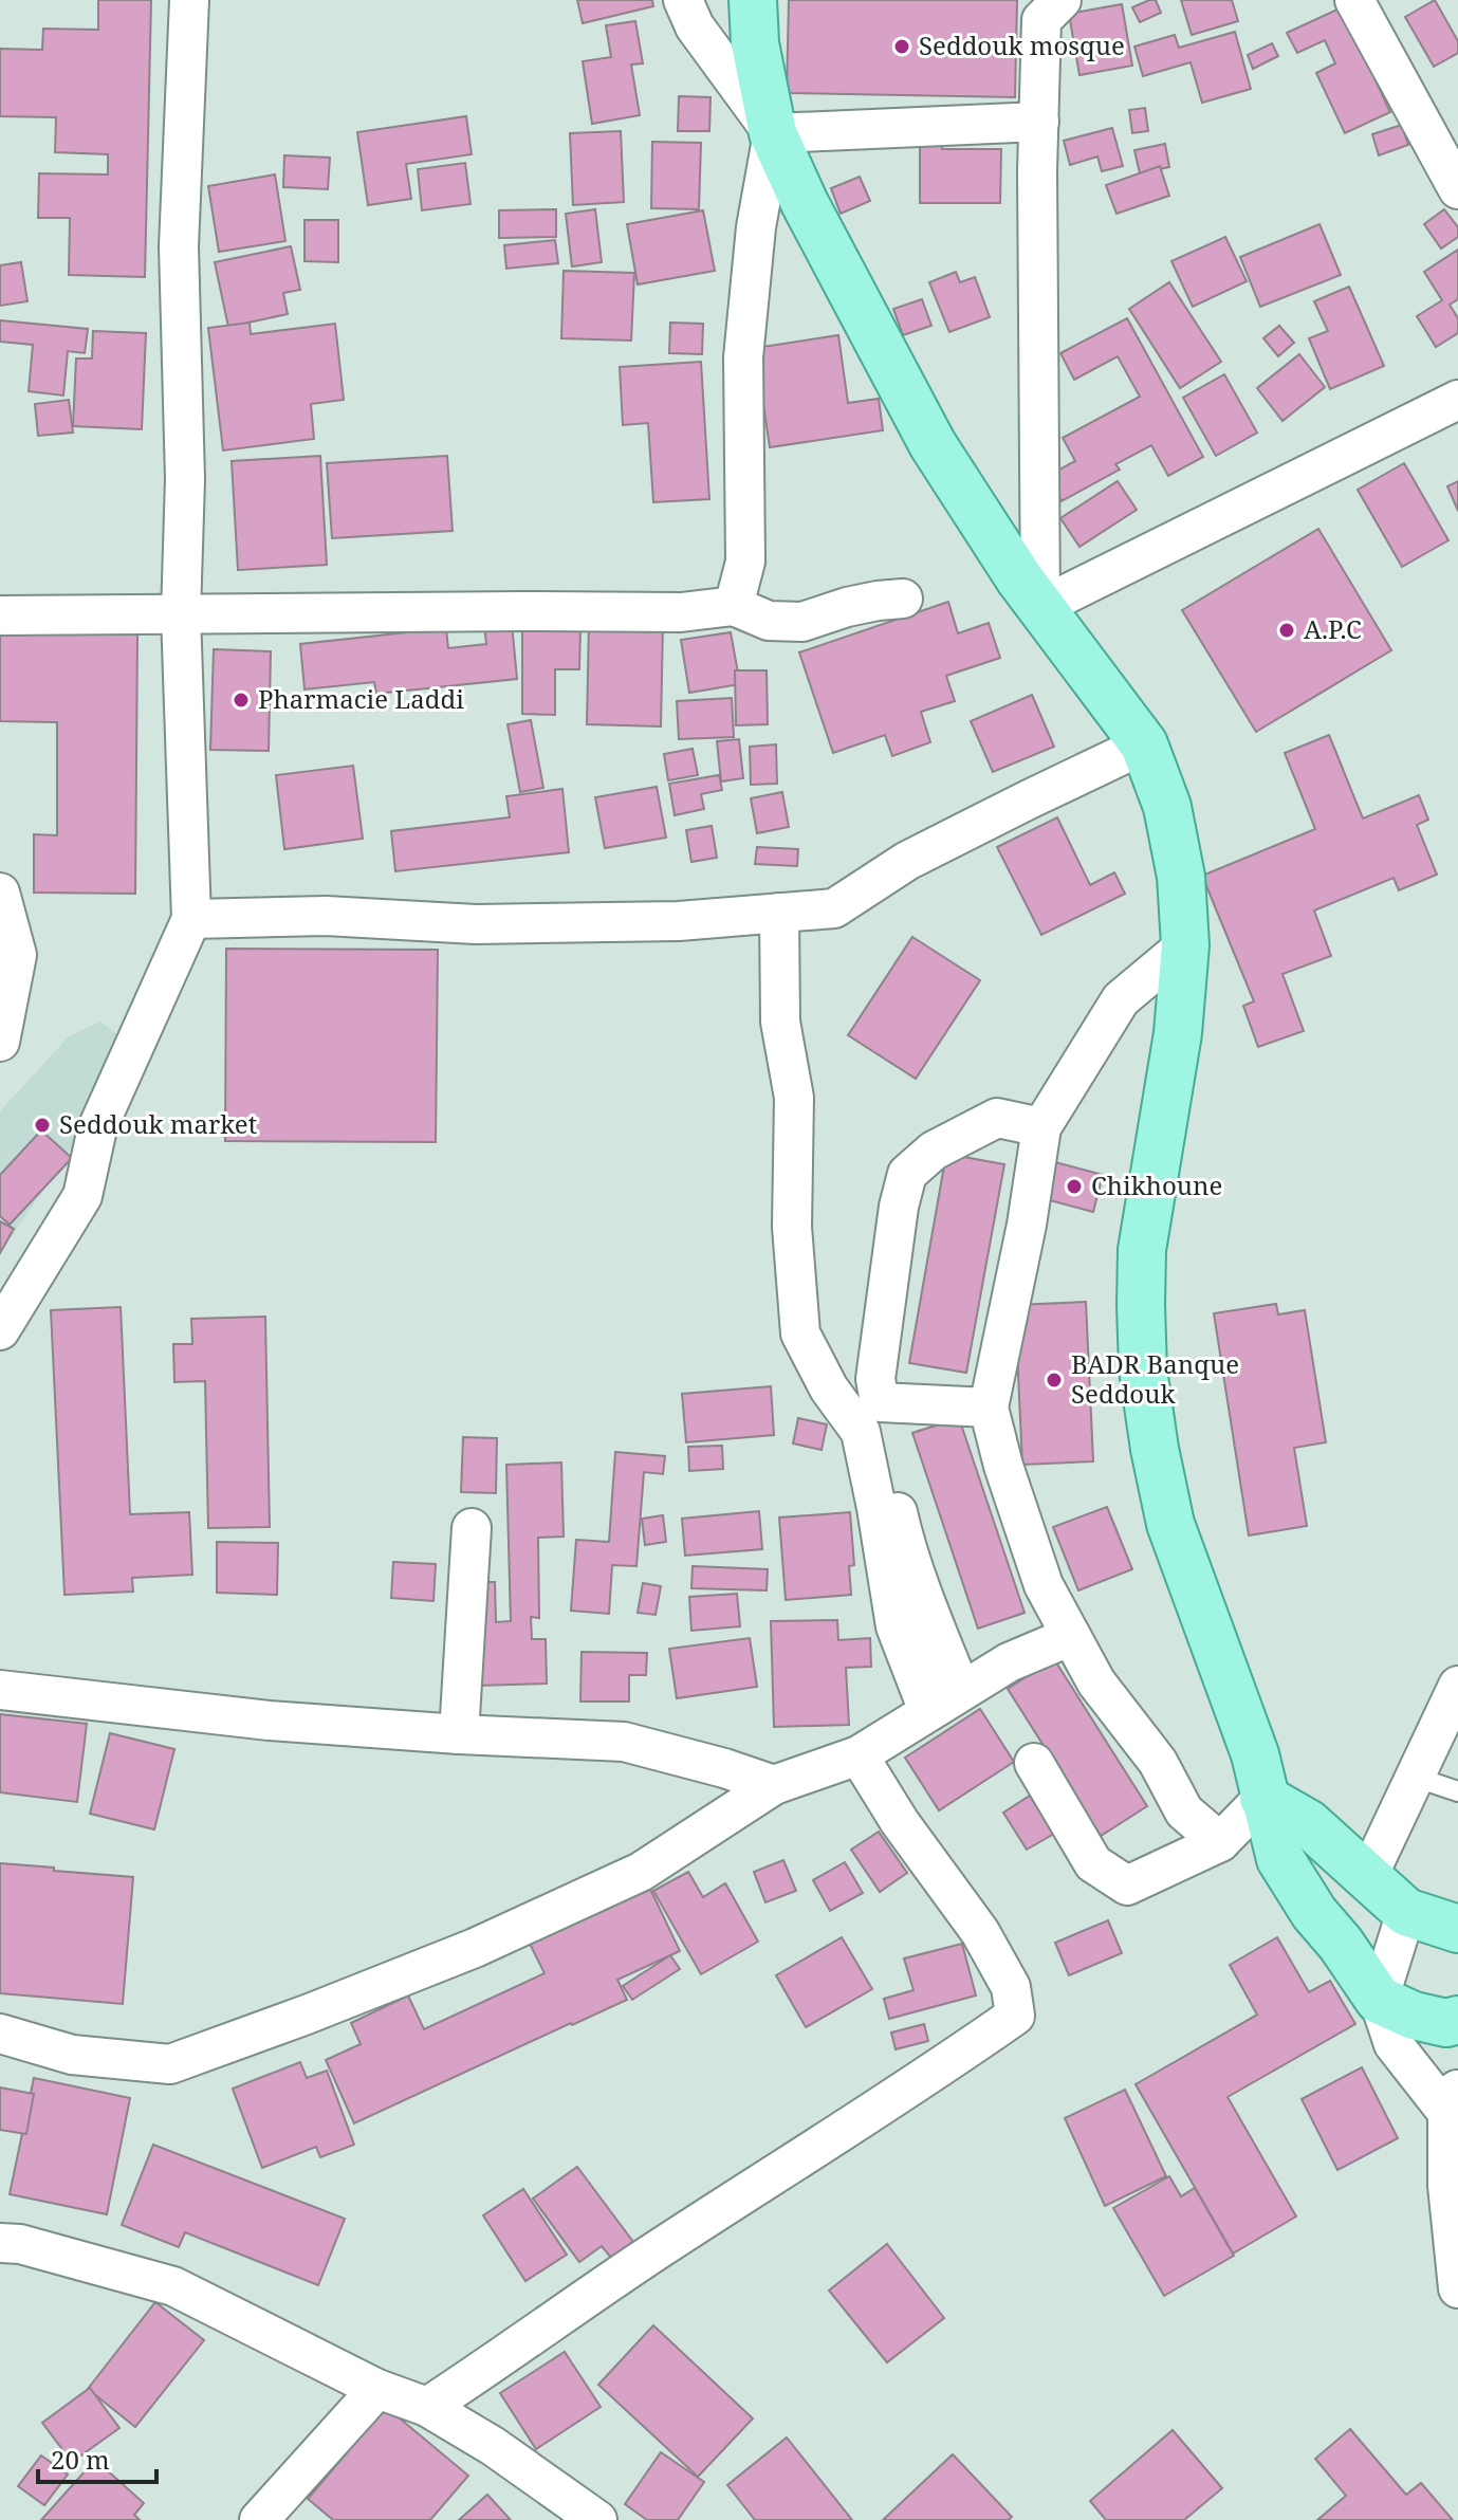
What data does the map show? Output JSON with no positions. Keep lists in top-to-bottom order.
{
  "places": [
    "Seddouk mosque",
    "A.P.C",
    "Pharmacie Laddi",
    "Seddouk market",
    "Chikhoune",
    "BADR Banque Seddouk"
  ],
  "scale_bar": "20 m"
}
